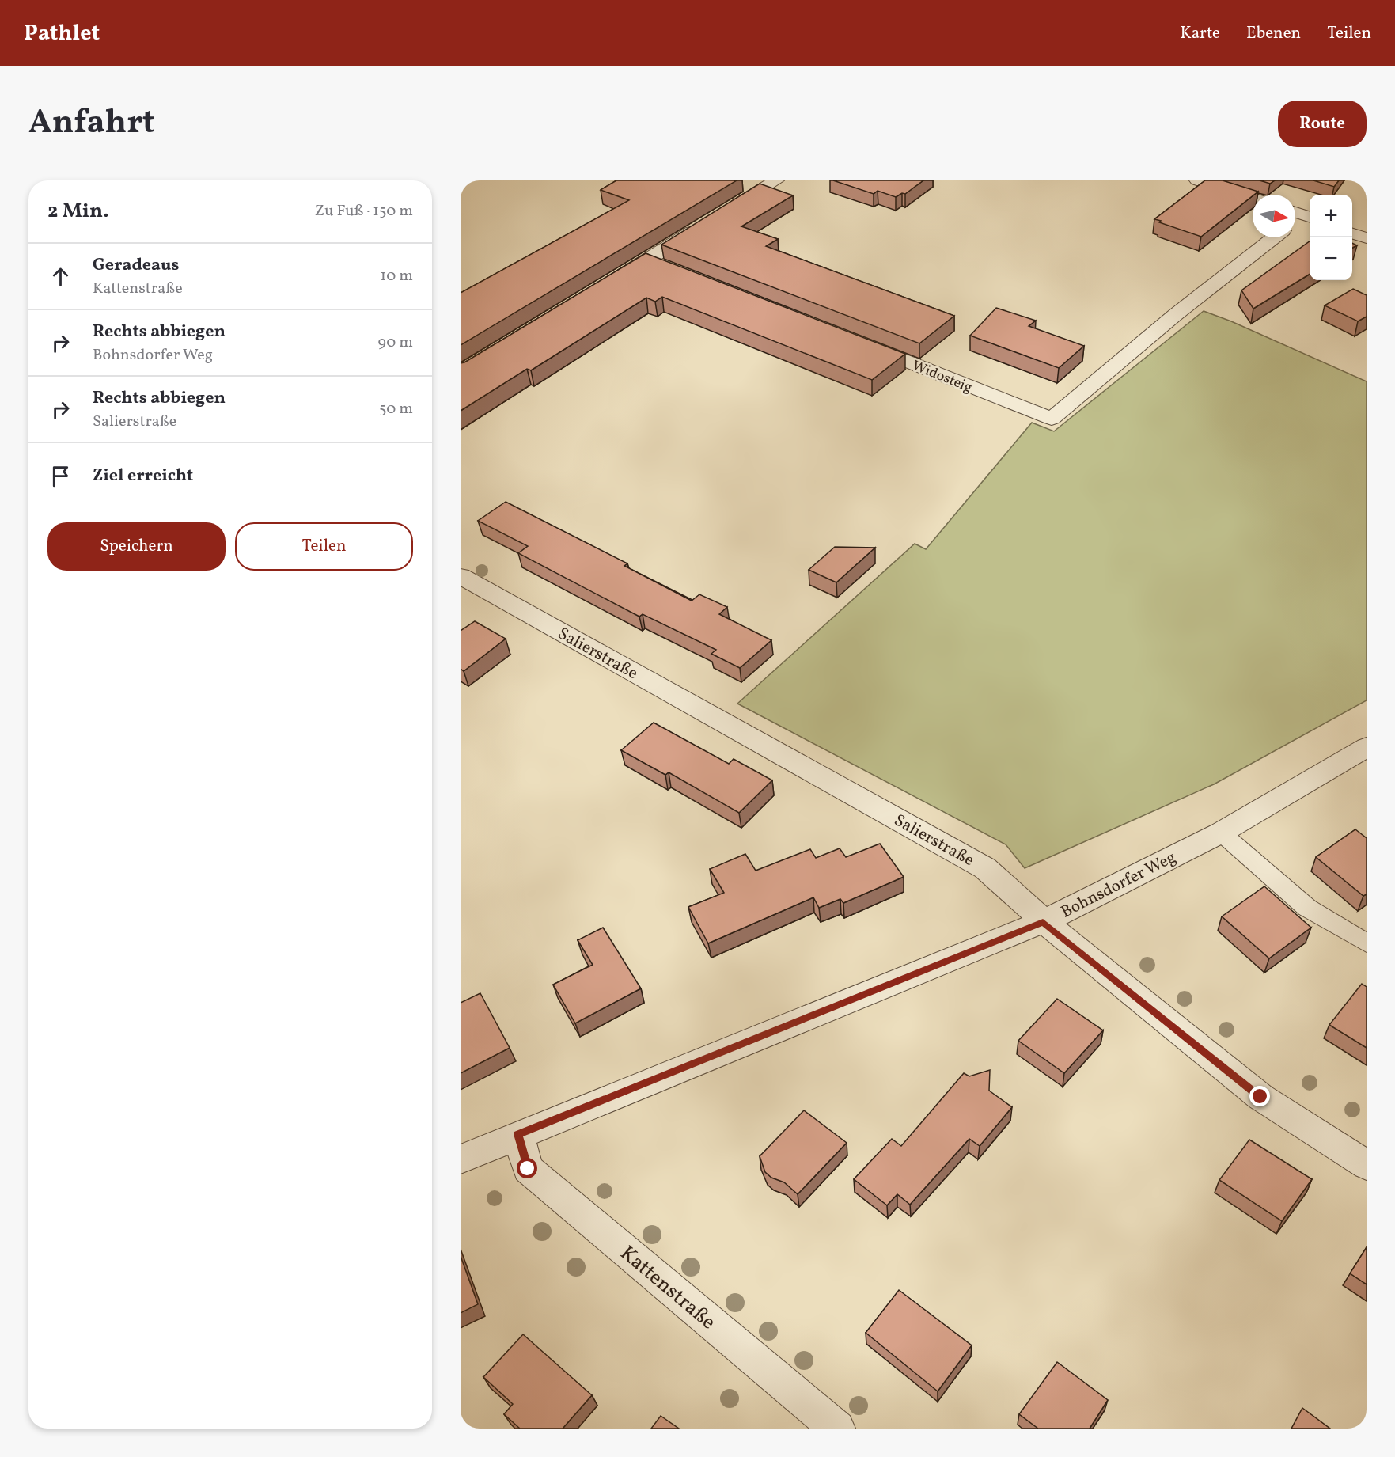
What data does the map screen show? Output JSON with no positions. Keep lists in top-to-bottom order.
{
  "streets": {
    "street": [
      "Widosteig",
      "Salierstraße",
      "Bohnsdorfer Weg",
      "Kattenstraße"
    ]
  },
  "crossings": [
    ["Salierstraße", "Bohnsdorfer Weg"],
    ["Bohnsdorfer Weg", "Kattenstraße"]
  ],
  "north": "right",
  "page": {
    "header": "Pathlet",
    "nav": ["Karte", "Ebenen", "Teilen"],
    "title": "Anfahrt",
    "buttons": [
      "Route",
      ["Speichern", "Teilen"]
    ],
    "heading": ["2 Min.", "Zu Fuß · 150 m"],
    "map_buttons": ["+", "−"],
    "list": [
      ["Geradeaus", "Kattenstraße", "10 m"],
      ["Rechts abbiegen", "Bohnsdorfer Weg", "90 m"],
      ["Rechts abbiegen", "Salierstraße", "50 m"],
      "Ziel erreicht"
    ]
  }
}
